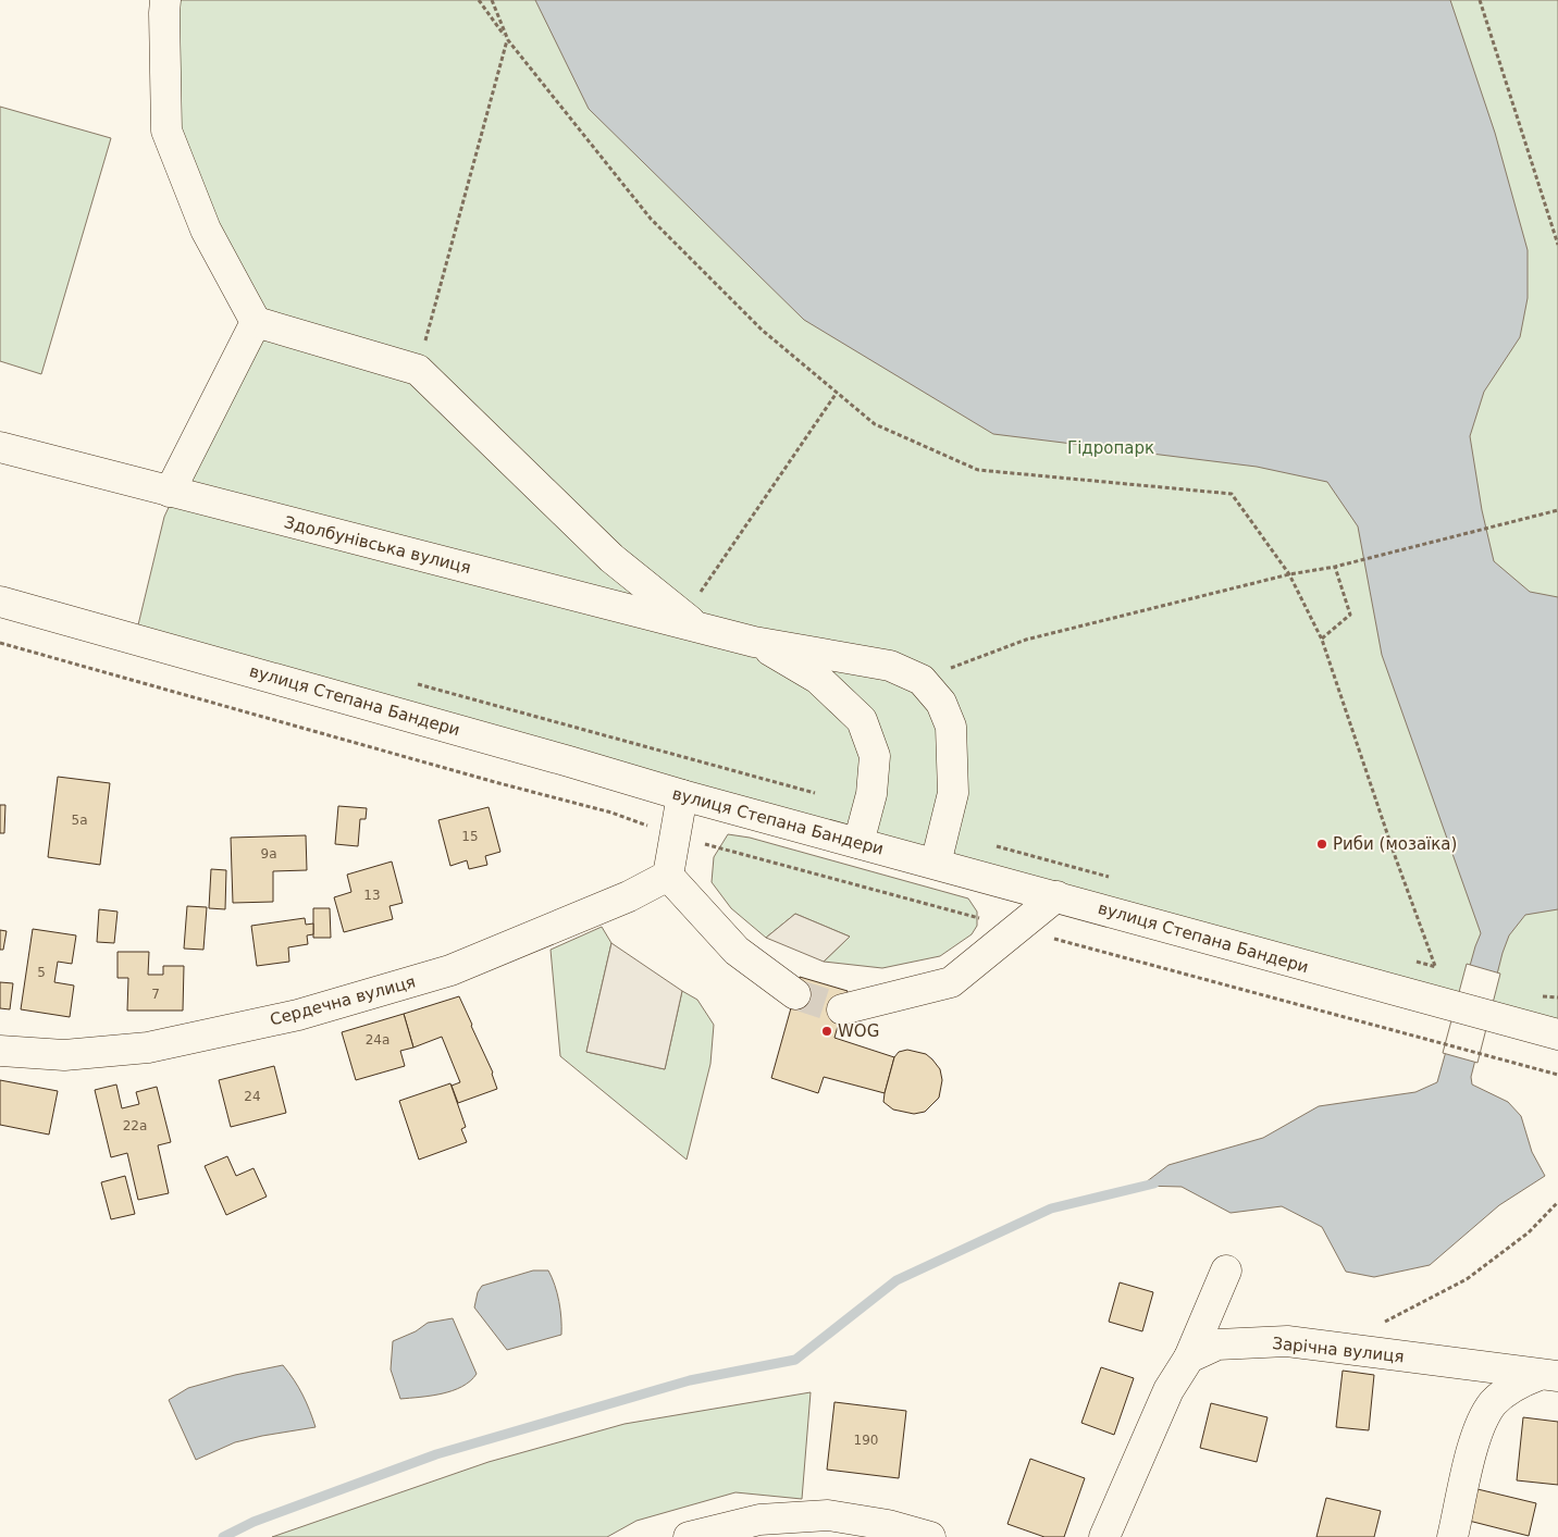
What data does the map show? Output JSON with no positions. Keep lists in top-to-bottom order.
{
  "streets": {
    "street": [
      "Здолбунівська вулиця",
      "вулиця Степана Бандери",
      "Сердечна вулиця",
      "Зарічна вулиця"
    ]
  },
  "crossings": [
    ["Здолбунівська вулиця", "вулиця Степана Бандери"]
  ],
  "parks": ["Гідропарк"],
  "places": ["Риби (мозаїка)", "WOG"],
  "house_numbers": [
    "5а",
    "15",
    "9а",
    "13",
    "5",
    "7",
    "24а",
    "24",
    "22а",
    "190"
  ]
}
